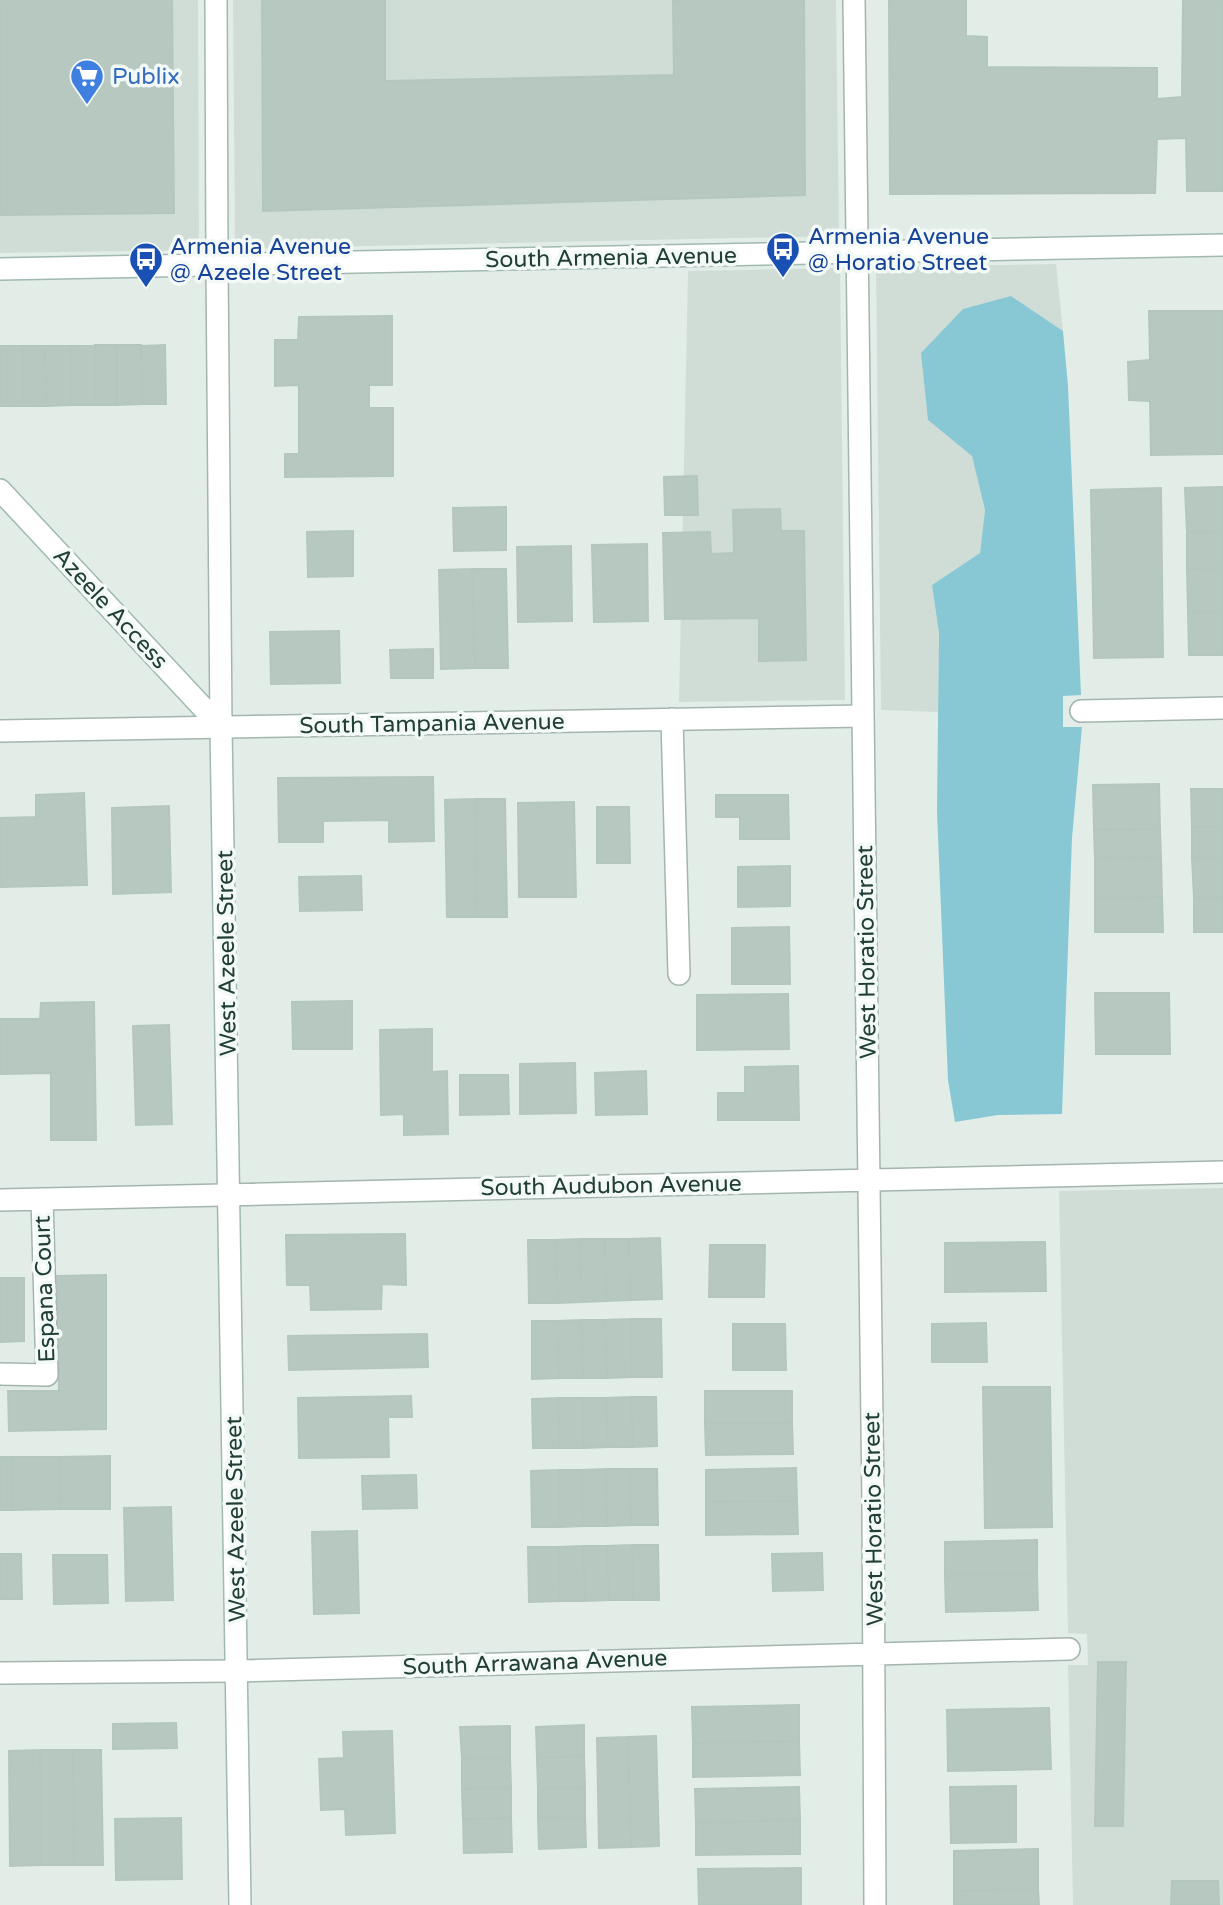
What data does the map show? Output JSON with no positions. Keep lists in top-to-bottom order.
{
  "streets": {
    "street": [
      "South Armenia Avenue",
      "Azeele Access",
      "South Tampania Avenue",
      "West Horatio Street",
      "West Azeele Street",
      "South Audubon Avenue",
      "Espana Court",
      "South Arrawana Avenue"
    ]
  },
  "crossings": [
    ["South Armenia Avenue", "West Horatio Street"],
    ["South Armenia Avenue", "West Azeele Street"],
    ["Azeele Access", "South Tampania Avenue"],
    ["Azeele Access", "West Azeele Street"],
    ["South Tampania Avenue", "West Horatio Street"],
    ["South Tampania Avenue", "West Azeele Street"],
    ["West Horatio Street", "South Audubon Avenue"],
    ["West Horatio Street", "South Arrawana Avenue"],
    ["West Azeele Street", "South Audubon Avenue"],
    ["West Azeele Street", "South Arrawana Avenue"],
    ["South Audubon Avenue", "Espana Court"]
  ],
  "places": {
    "supermarket": ["Publix"],
    "bus stop": ["Armenia Avenue @ Horatio Street", "Armenia Avenue @ Azeele Street"]
  }
}
